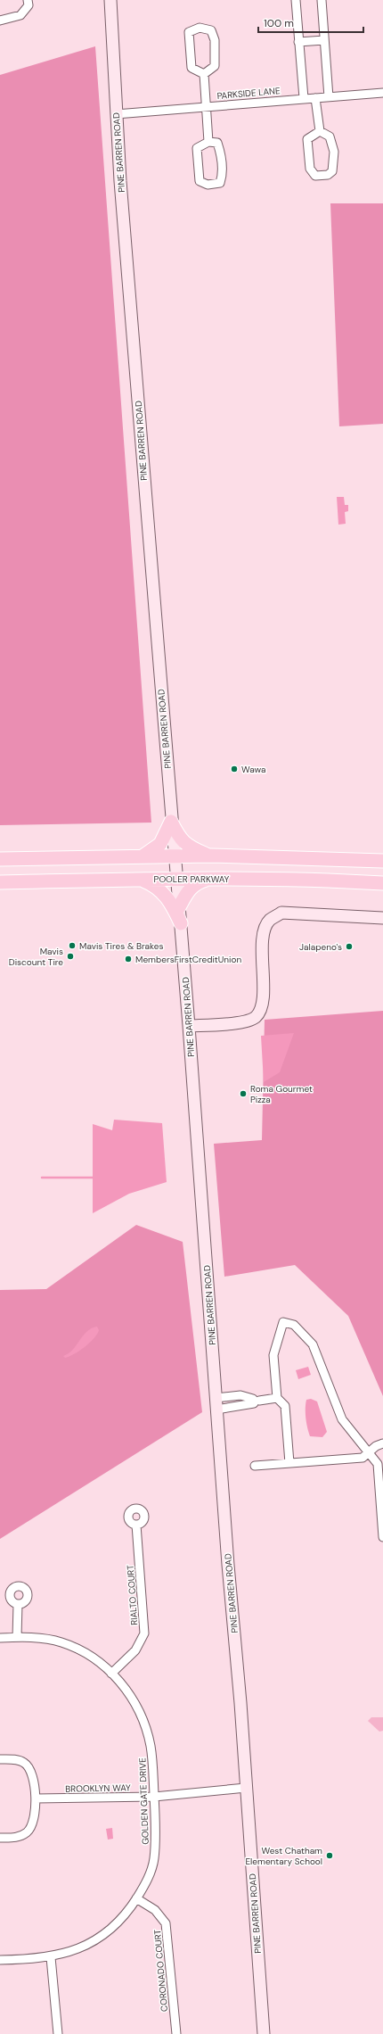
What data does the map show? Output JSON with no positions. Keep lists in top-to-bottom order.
{
  "streets": {
    "main road": ["PINE BARREN ROAD", "POOLER PARKWAY"],
    "street": [
      "PARKSIDE LANE",
      "RIALTO COURT",
      "BROOKLYN WAY",
      "GOLDEN GATE DRIVE",
      "CORONADO COURT"
    ]
  },
  "crossings": [
    ["PARKSIDE LANE", "PINE BARREN ROAD"],
    ["PINE BARREN ROAD", "POOLER PARKWAY"],
    ["PINE BARREN ROAD", "BROOKLYN WAY"],
    ["RIALTO COURT", "GOLDEN GATE DRIVE"],
    ["BROOKLYN WAY", "GOLDEN GATE DRIVE"],
    ["GOLDEN GATE DRIVE", "CORONADO COURT"]
  ],
  "places": [
    "Wawa",
    "Mavis Tires & Brakes",
    "Jalapeno's",
    "Mavis Discount Tire",
    "MembersFirstCreditUnion",
    "Roma Gourmet Pizza",
    "West Chatham Elementary School"
  ],
  "scale_bar": "100 m"
}
